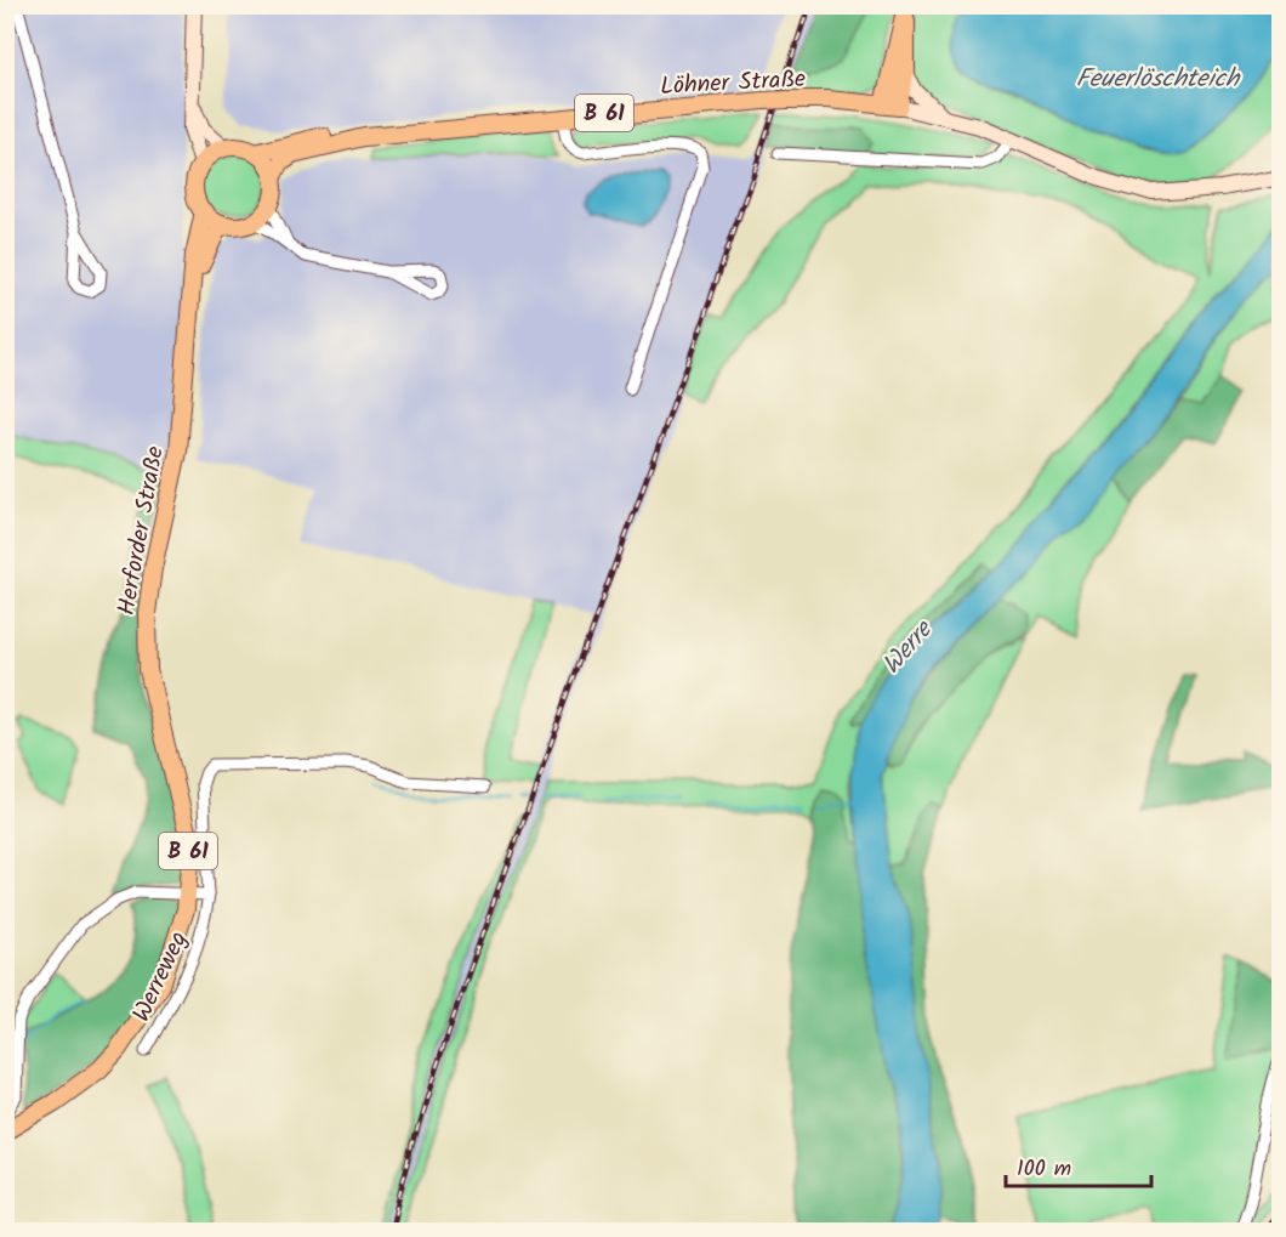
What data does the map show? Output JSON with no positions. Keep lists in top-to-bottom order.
{
  "streets": {
    "main road": ["Löhner Straße", "B 61", "Herforder Straße"],
    "street": ["Werreweg"]
  },
  "crossings": [
    ["Löhner Straße", "Herforder Straße"]
  ],
  "water": ["Feuerlöschteich", "Werre"],
  "scale_bar": "100 m"
}
